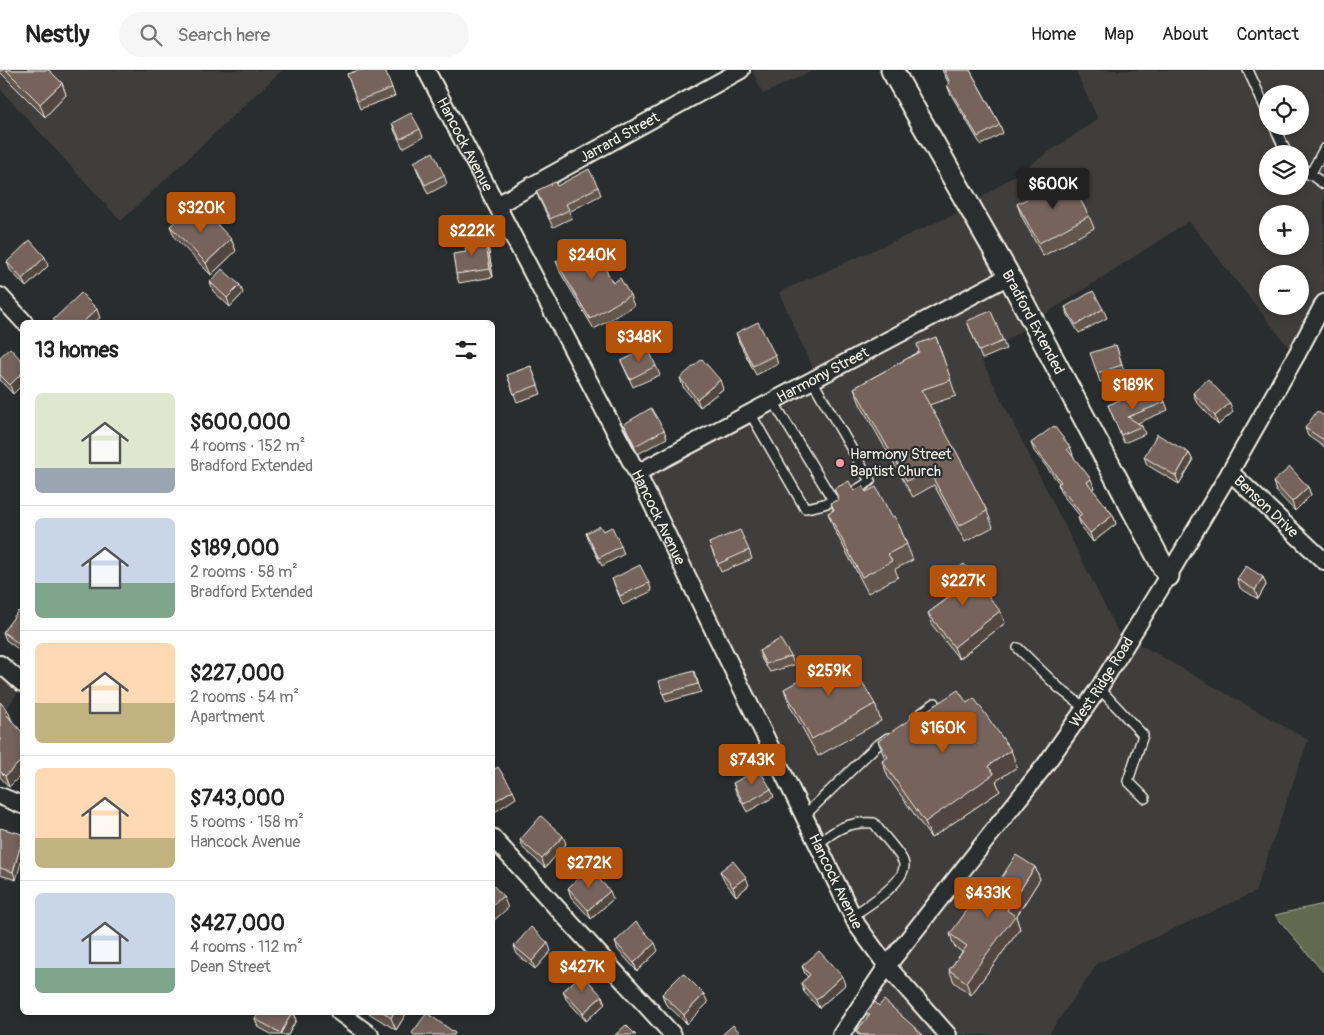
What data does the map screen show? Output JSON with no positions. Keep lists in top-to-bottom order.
{
  "streets": {
    "street": [
      "Jarrard Street",
      "Hancock Avenue",
      "Bradford Extended",
      "Harmony Street",
      "Benson Drive",
      "West Ridge Road"
    ]
  },
  "crossings": [
    ["Jarrard Street", "Hancock Avenue"],
    ["Hancock Avenue", "Harmony Street"],
    ["Hancock Avenue", "West Ridge Road"],
    ["Bradford Extended", "Harmony Street"],
    ["Bradford Extended", "West Ridge Road"],
    ["Benson Drive", "West Ridge Road"]
  ],
  "places": ["Harmony Street Baptist Church"],
  "page": {
    "header": "Nestly",
    "search": "Search here",
    "nav": [
      "Home",
      "Map",
      "About",
      "Contact"
    ],
    "map_buttons": ["+", "−"],
    "price": [
      "$600K",
      "$320K",
      "$222K",
      "$240K",
      "$348K",
      "$189K",
      "$227K",
      "$259K",
      "$160K",
      "$743K",
      "$272K",
      "$433K",
      "$427K"
    ],
    "heading": "13 homes",
    "list": [
      {
        "name": "$600,000",
        "note": "4 rooms · 152 m² · Bradford Extended"
      },
      {
        "name": "$189,000",
        "note": "2 rooms · 58 m² · Bradford Extended"
      },
      {
        "name": "$227,000",
        "note": "2 rooms · 54 m² · Apartment"
      },
      {
        "name": "$743,000",
        "note": "5 rooms · 158 m² · Hancock Avenue"
      },
      {
        "name": "$427,000",
        "note": "4 rooms · 112 m² · Dean Street"
      }
    ]
  }
}
